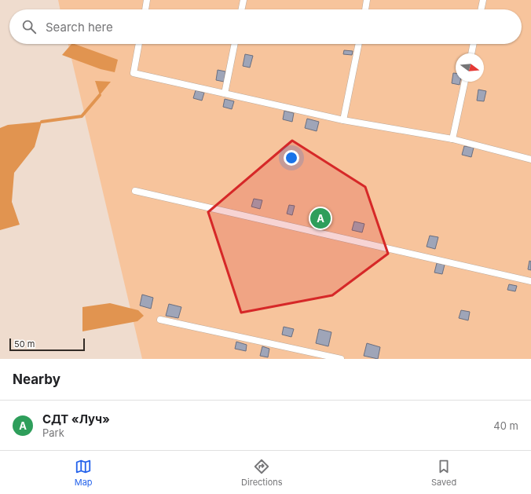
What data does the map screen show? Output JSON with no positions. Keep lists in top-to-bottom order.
{
  "scale_bar": "50 m",
  "north": "right",
  "page": {
    "search": "Search here",
    "pins": "A",
    "scale": "50 m",
    "heading": "Nearby",
    "list": [
      {
        "mark": "A",
        "name": "СДТ «Луч»",
        "note": "Park",
        "value": "40 m"
      }
    ],
    "nav": ["Map", "Directions", "Saved"]
  }
}
